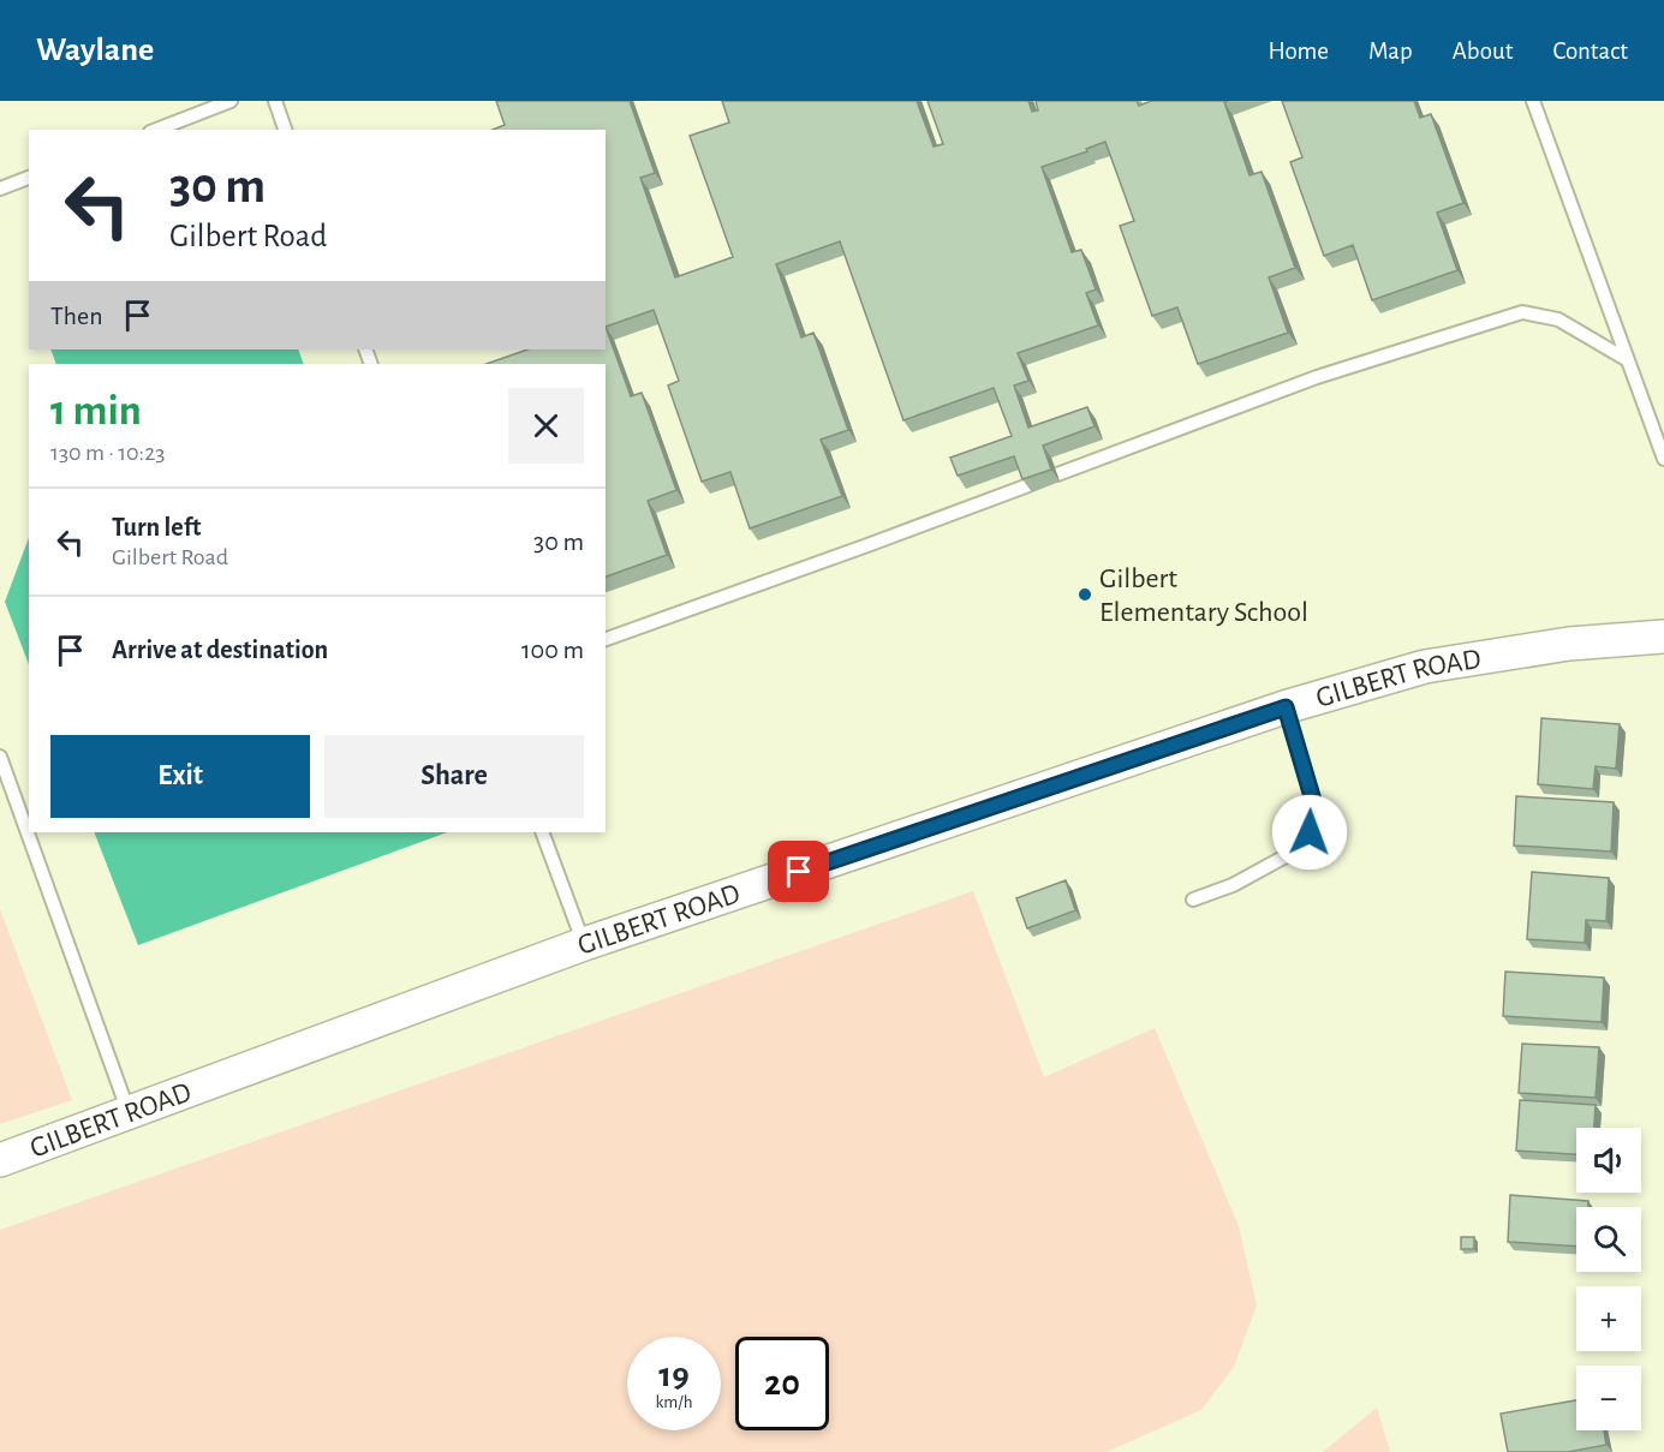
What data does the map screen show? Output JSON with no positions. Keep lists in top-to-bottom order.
{
  "streets": {
    "street": ["GILBERT ROAD"]
  },
  "places": ["Gilbert Elementary School"],
  "page": {
    "header": "Waylane",
    "nav": [
      "Home",
      "Map",
      "About",
      "Contact"
    ],
    "turn": ["30 m", "Gilbert Road"],
    "then": "Then",
    "heading": ["1 min", "130 m · 10:23"],
    "list": [
      {
        "name": "Turn left",
        "note": "Gilbert Road",
        "value": "30 m"
      },
      {
        "name": "Arrive at destination",
        "value": "100 m"
      }
    ],
    "buttons": ["Exit", "Share"],
    "map_buttons": ["+", "−"],
    "speed": "19 km/h",
    "limit": "20"
  }
}
